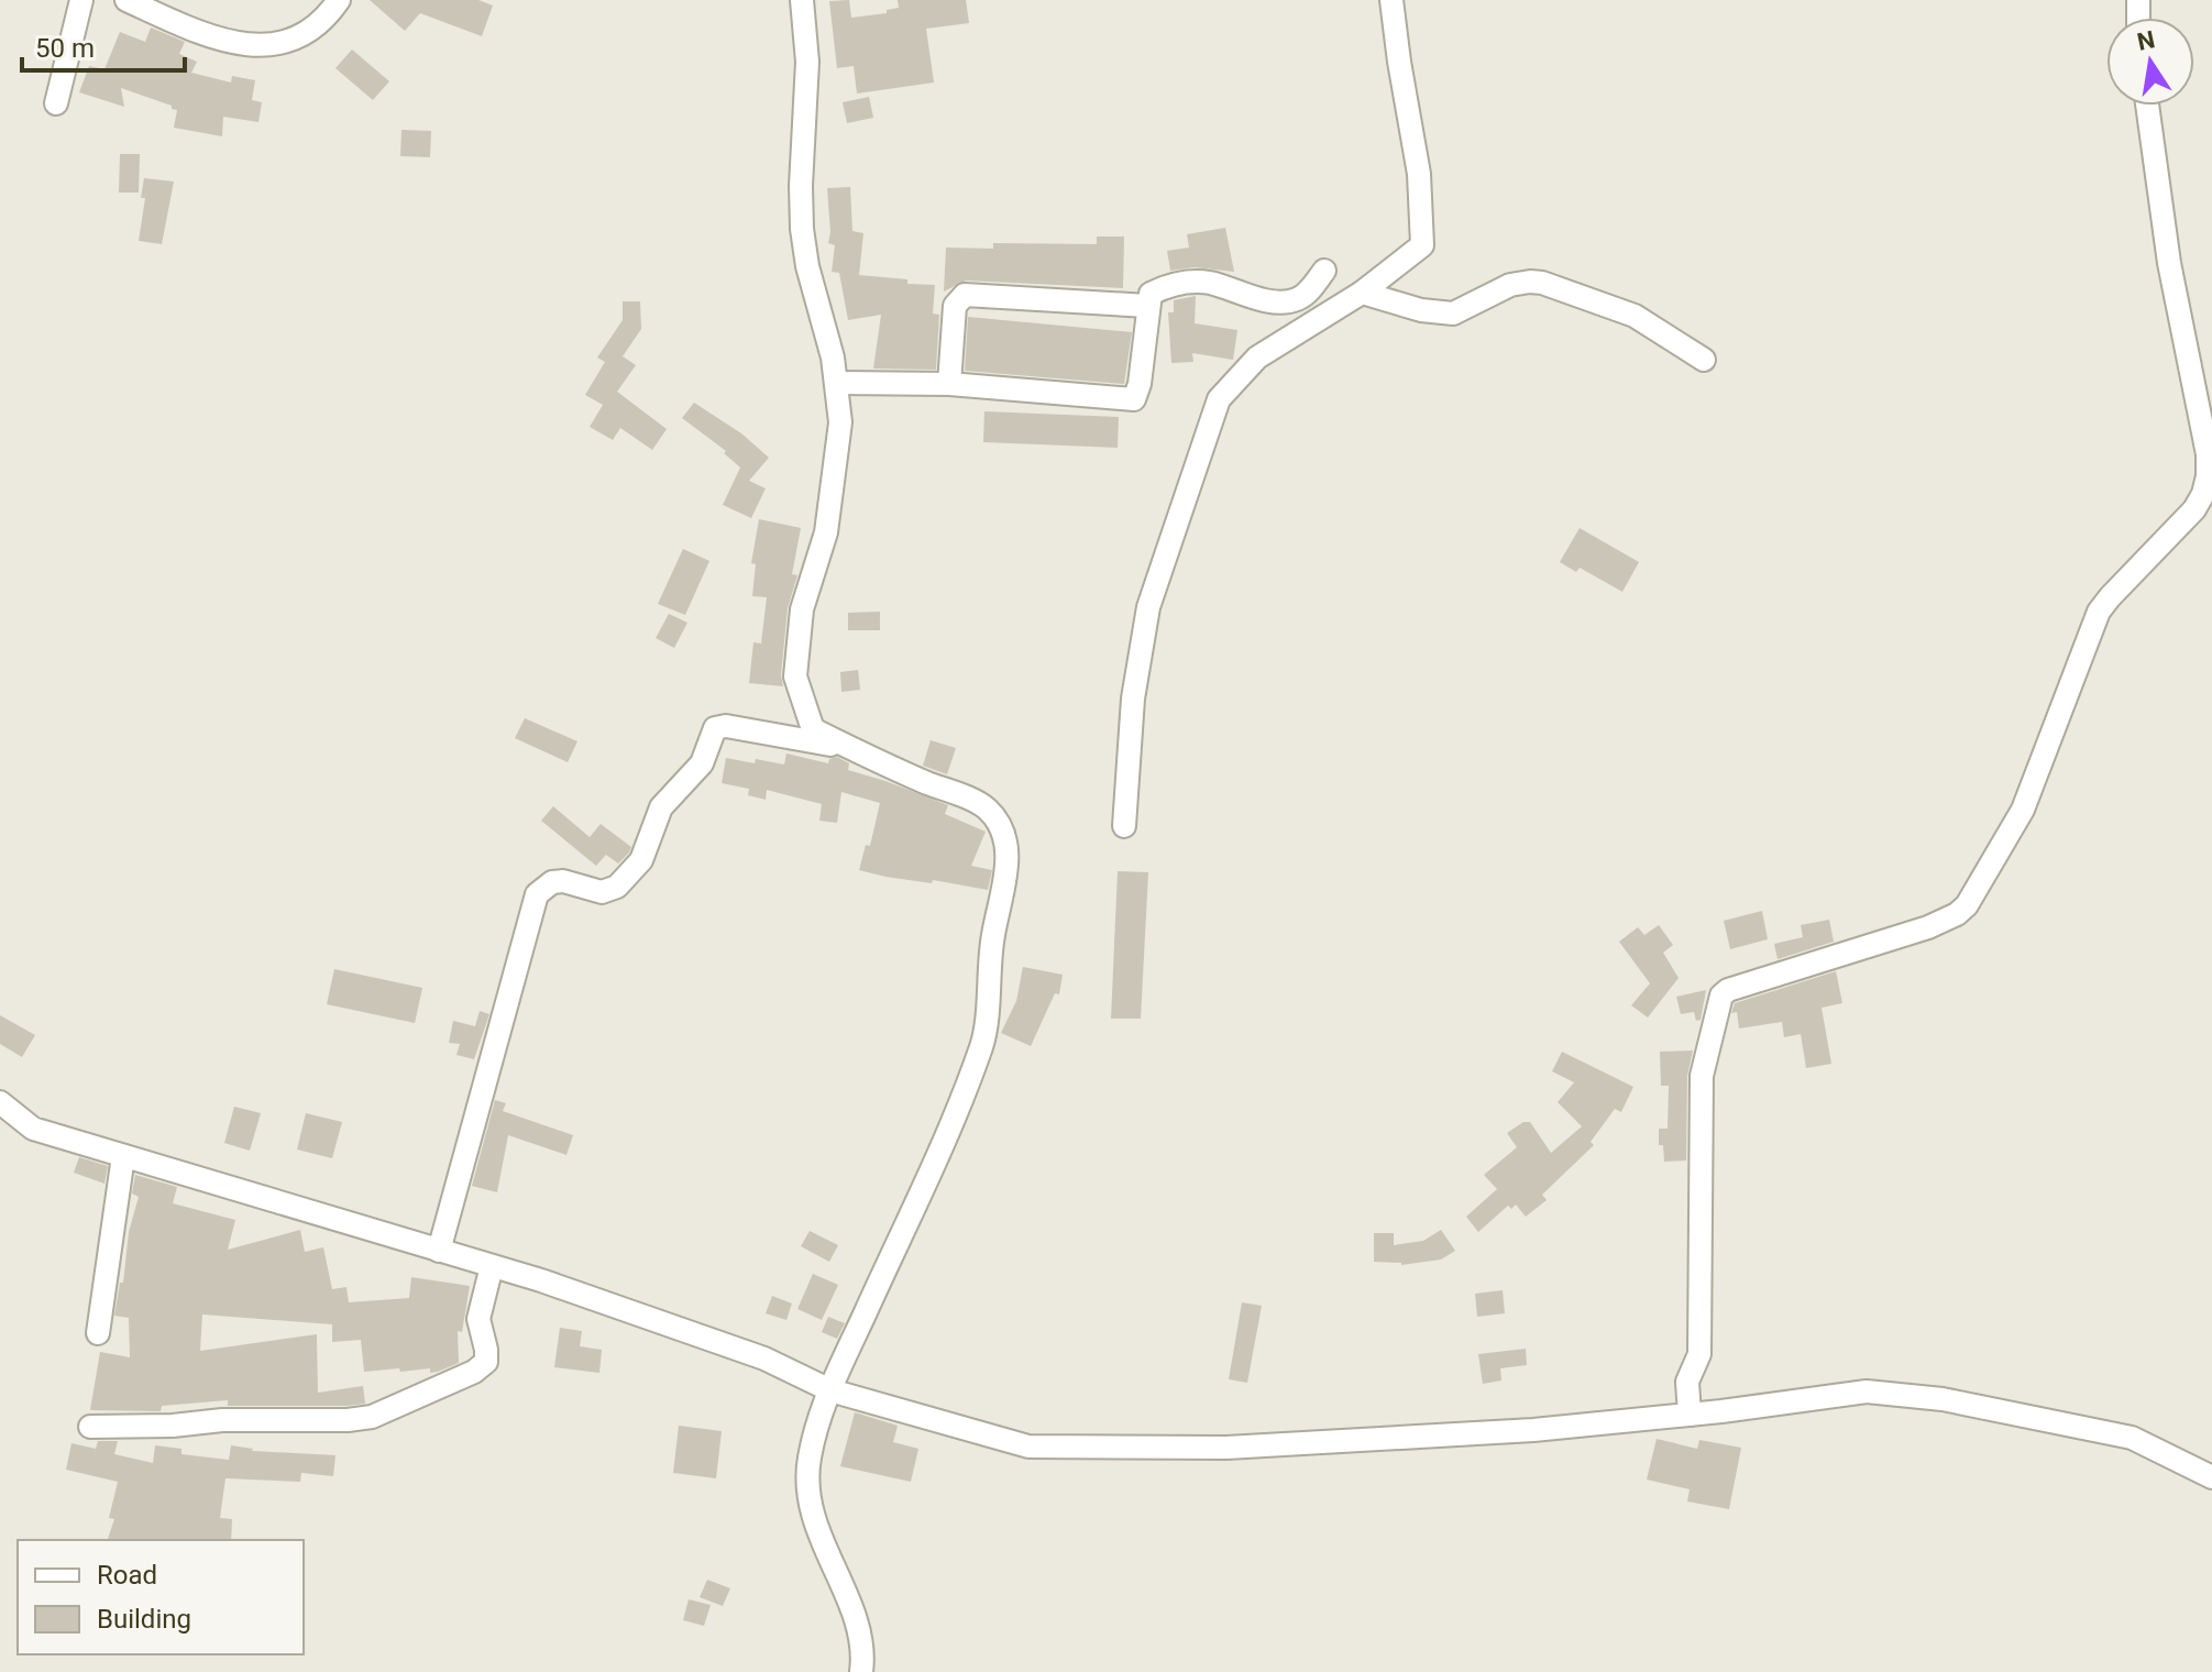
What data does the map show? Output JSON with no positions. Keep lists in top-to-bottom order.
{
  "legend": ["Road", "Building"],
  "scale_bar": "50 m",
  "north": "top"
}
